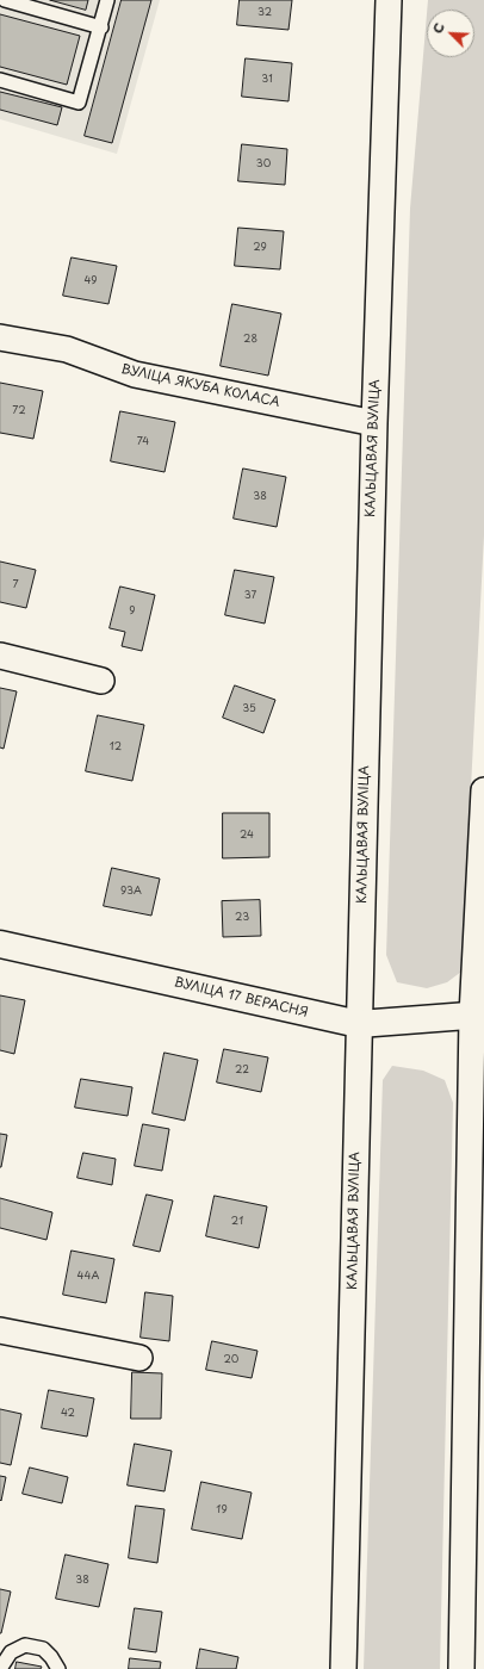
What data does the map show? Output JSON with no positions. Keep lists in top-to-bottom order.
{
  "streets": {
    "street": ["ВУЛІЦА ЯКУБА КОЛАСА", "КАЛЬЦАВАЯ ВУЛІЦА", "ВУЛІЦА 17 ВЕРАСНЯ"]
  },
  "crossings": [
    ["ВУЛІЦА ЯКУБА КОЛАСА", "КАЛЬЦАВАЯ ВУЛІЦА"],
    ["КАЛЬЦАВАЯ ВУЛІЦА", "ВУЛІЦА 17 ВЕРАСНЯ"]
  ],
  "house_numbers": [
    "32",
    "31",
    "30",
    "29",
    "49",
    "28",
    "72",
    "74",
    "38",
    "7",
    "37",
    "9",
    "35",
    "12",
    "24",
    "93А",
    "23",
    "22",
    "21",
    "44А",
    "20",
    "42",
    "19",
    "38"
  ],
  "north": "top left"
}
